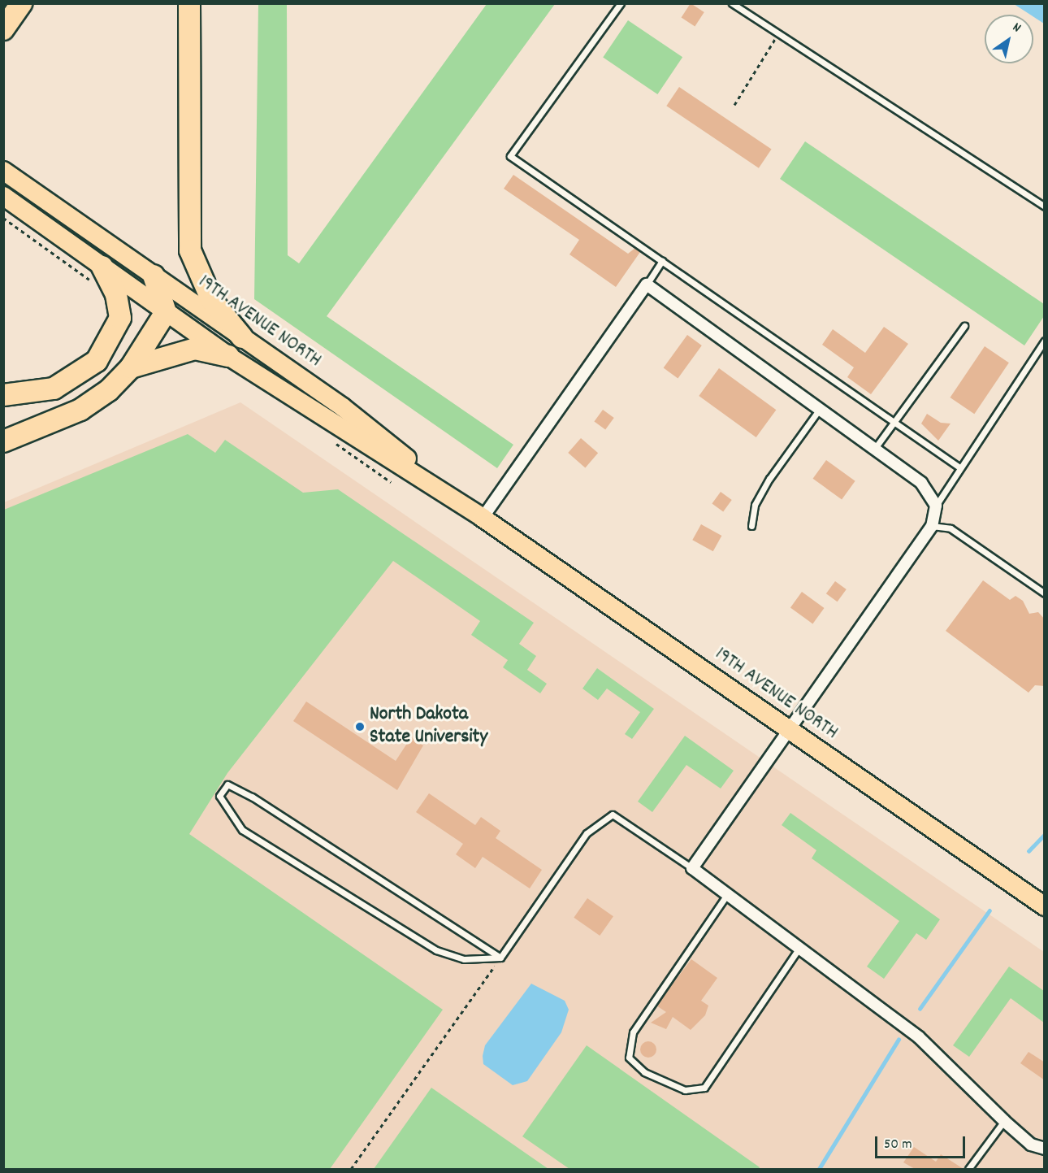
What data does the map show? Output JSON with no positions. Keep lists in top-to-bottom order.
{
  "streets": {
    "main road": ["19TH AVENUE NORTH"]
  },
  "places": ["North Dakota State University"],
  "scale_bar": "50 m",
  "north": "top right"
}
